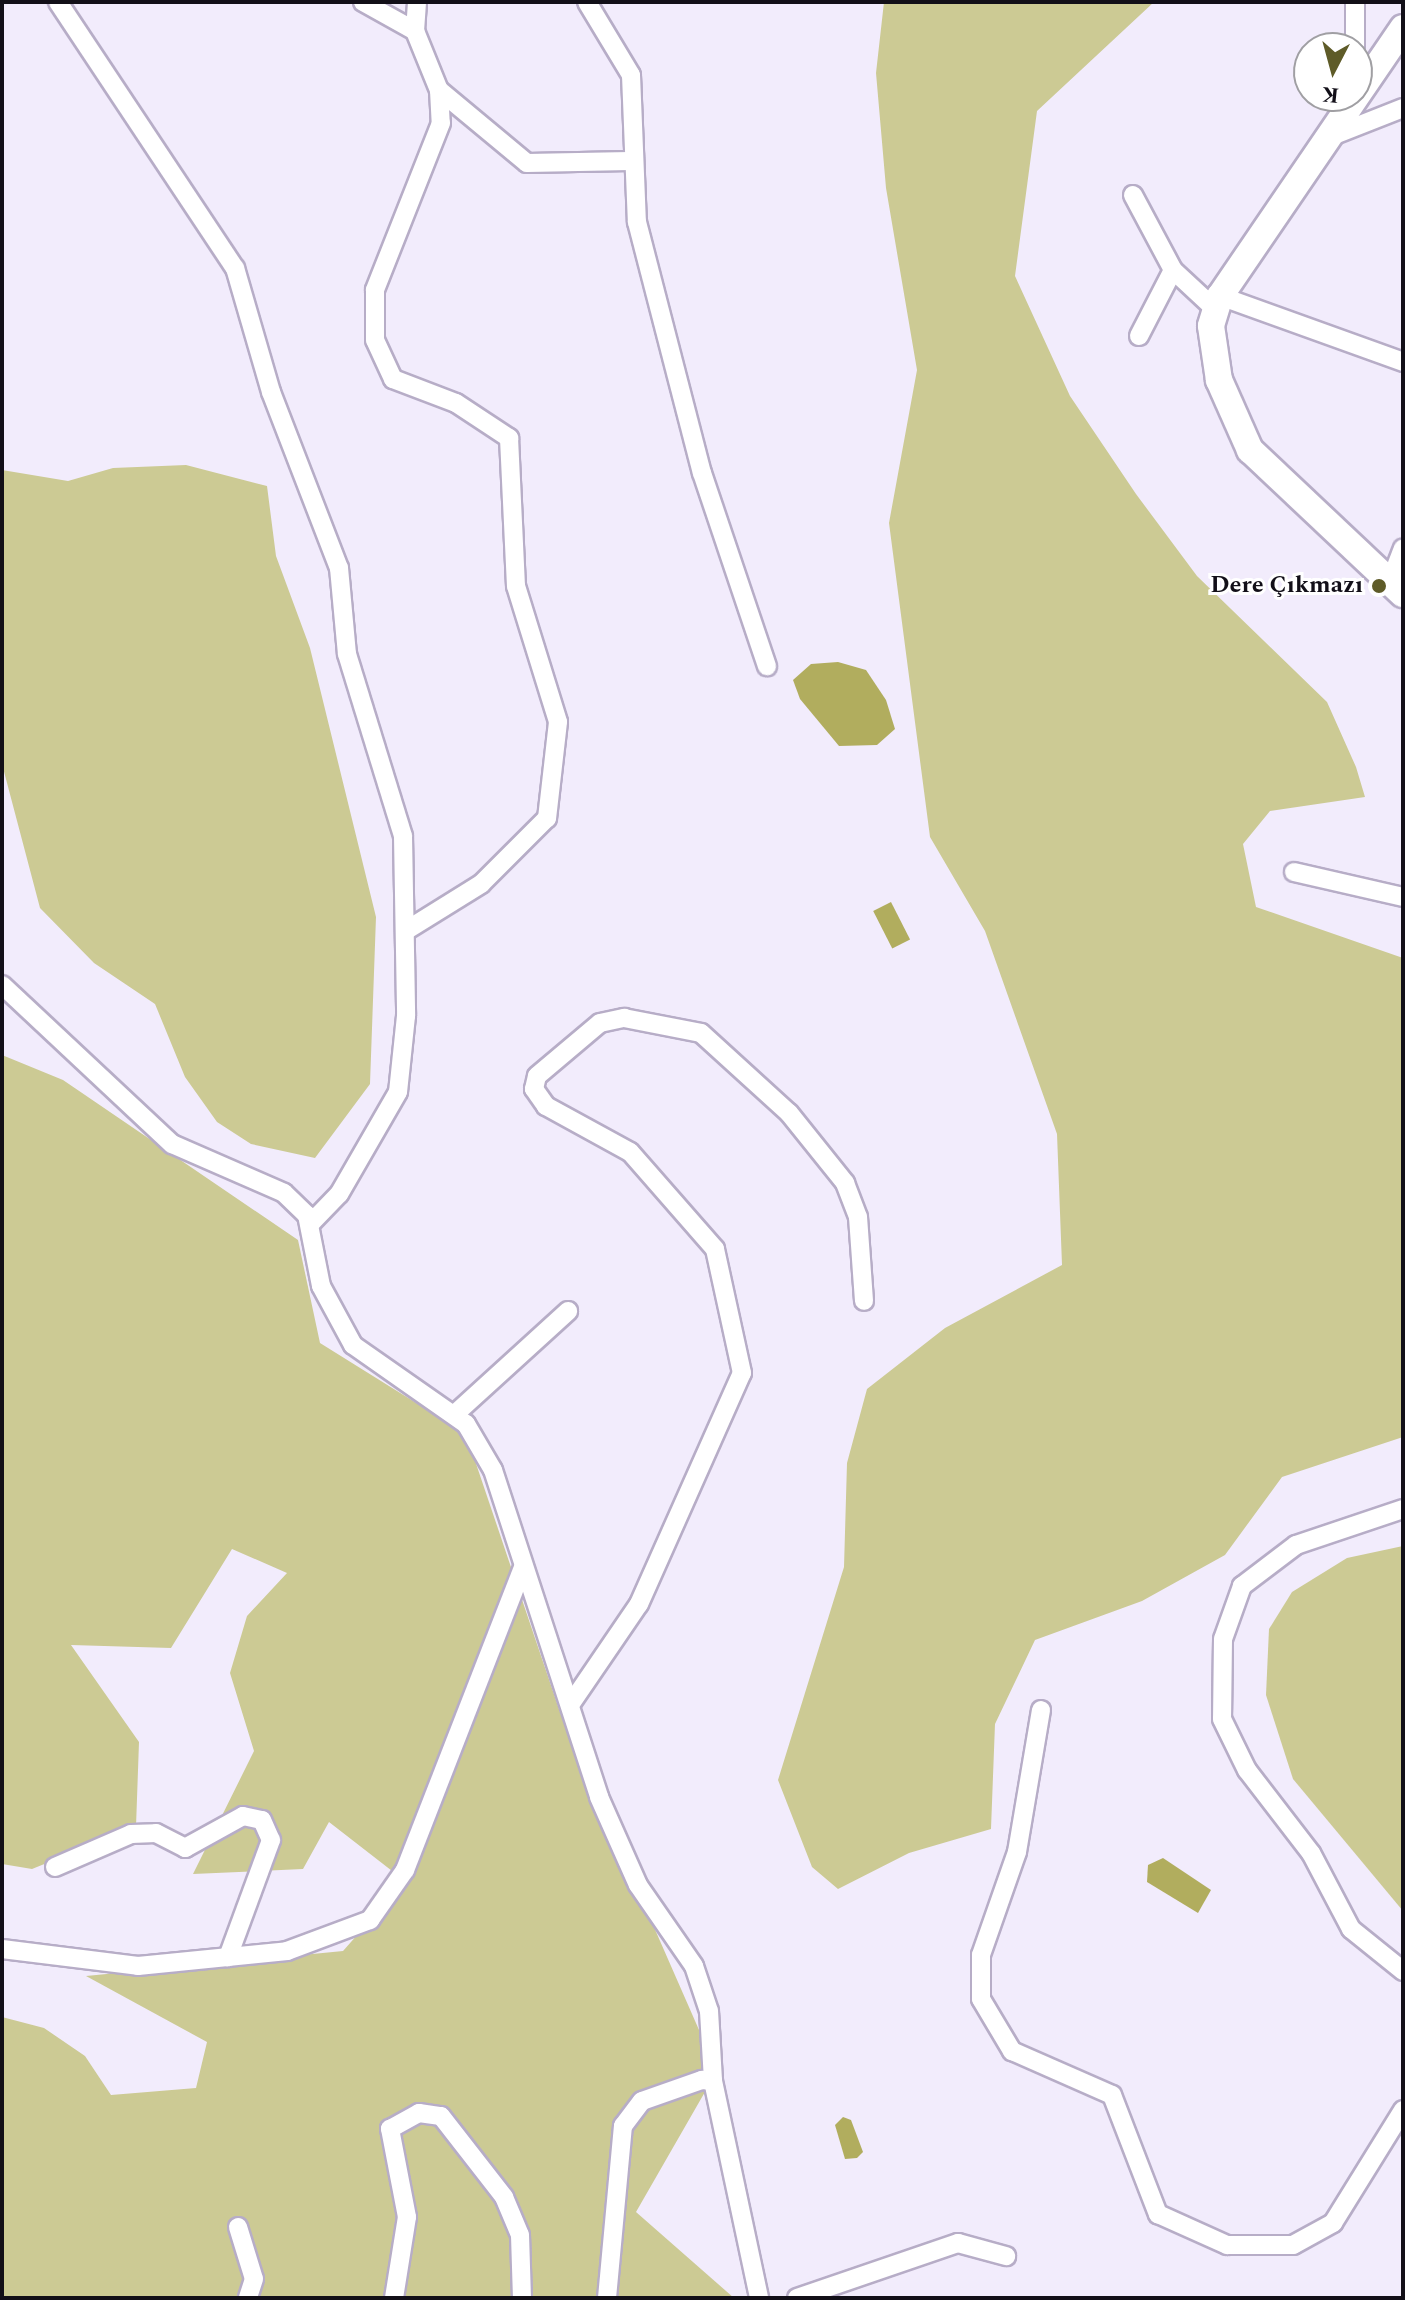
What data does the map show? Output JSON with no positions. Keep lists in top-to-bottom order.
{
  "places": ["Dere Çıkmazı"],
  "north": "bottom"
}
